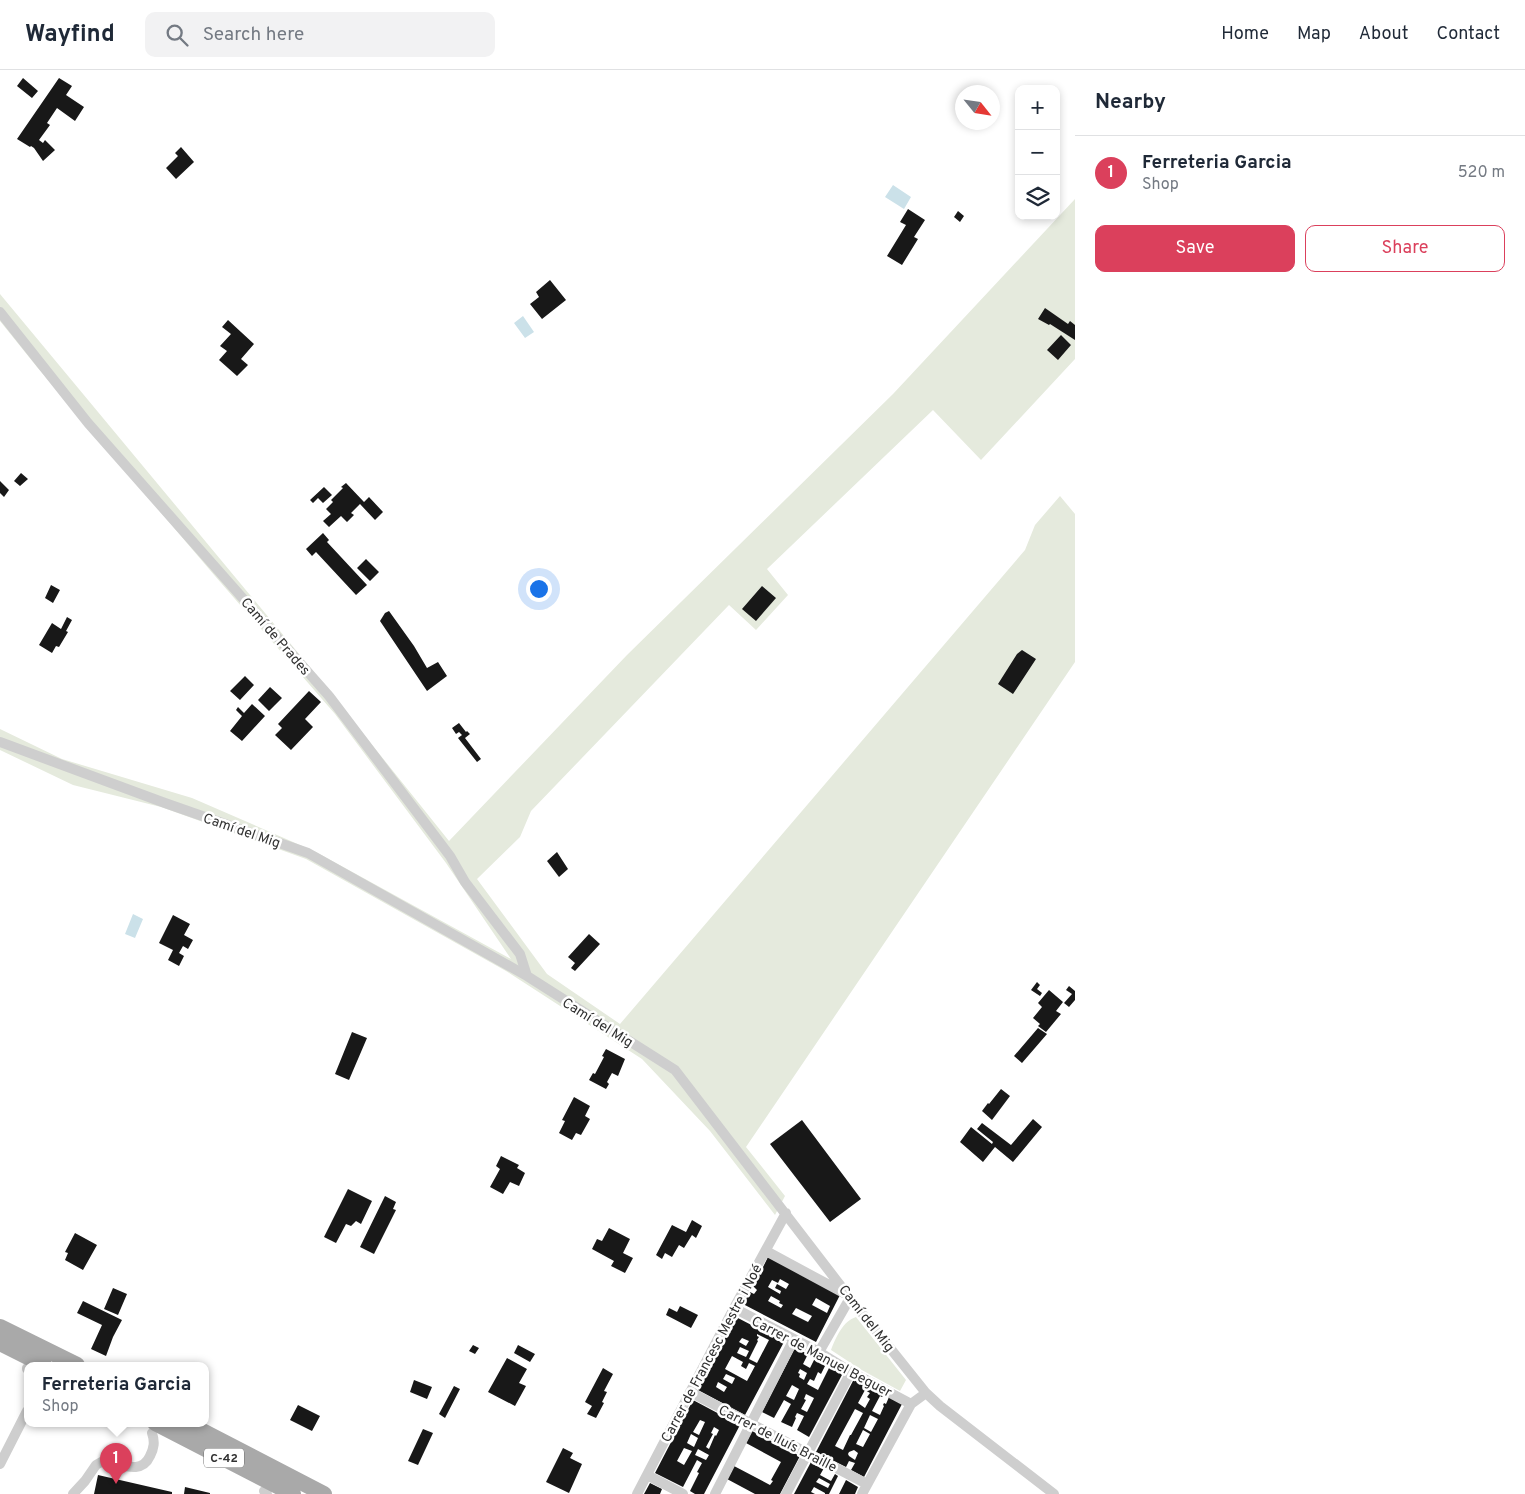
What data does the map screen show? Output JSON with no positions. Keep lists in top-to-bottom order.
{
  "streets": {
    "main road": ["C-42"],
    "street": [
      "Camí de Prades",
      "Camí del Mig",
      "Carrer de Francesc Mestre i Noé",
      "Carrer de Manuel Beguer",
      "Carrer de lluís Braille"
    ]
  },
  "crossings": [
    ["Camí de Prades", "Camí del Mig"],
    ["Camí del Mig", "Carrer de Francesc Mestre i Noé"],
    ["Carrer de Francesc Mestre i Noé", "Carrer de Manuel Beguer"],
    ["Carrer de Francesc Mestre i Noé", "Carrer de lluís Braille"]
  ],
  "north": "bottom right",
  "page": {
    "header": "Wayfind",
    "search": "Search here",
    "nav": [
      "Home",
      "Map",
      "About",
      "Contact"
    ],
    "heading": "Nearby",
    "map_buttons": ["+", "−"],
    "list": [
      {
        "mark": "1",
        "name": "Ferreteria Garcia",
        "note": "Shop",
        "value": "520 m"
      }
    ],
    "buttons": ["Save", "Share"],
    "popup": ["Ferreteria Garcia", "Shop"],
    "pins": "1"
  }
}
